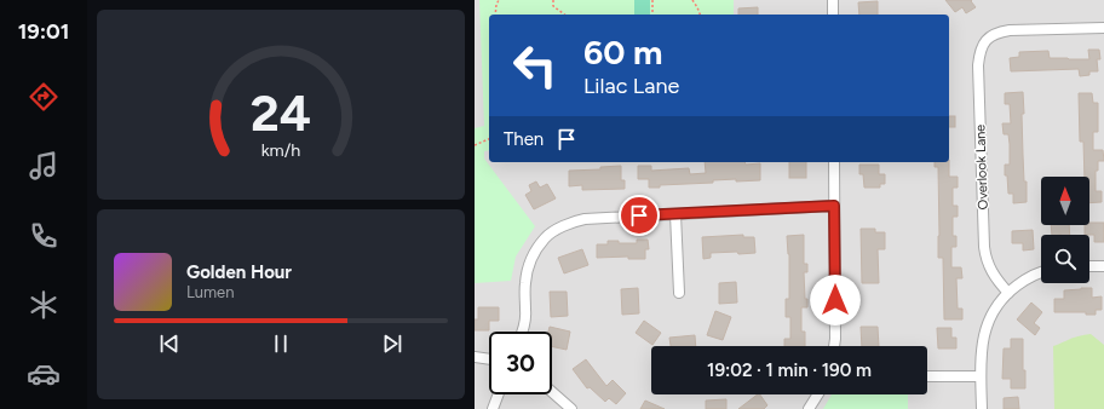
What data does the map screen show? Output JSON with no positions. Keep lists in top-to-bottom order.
{
  "streets": {
    "street": ["Overlook Lane"]
  },
  "north": "top",
  "page": {
    "tabs": "19:01",
    "turn": ["60 m", "Lilac Lane"],
    "then": "Then",
    "song": ["Golden Hour", "Lumen"],
    "limit": "30",
    "trip": "19:02 · 1 min · 190 m",
    "gauge": ["24", "km/h"]
  }
}
